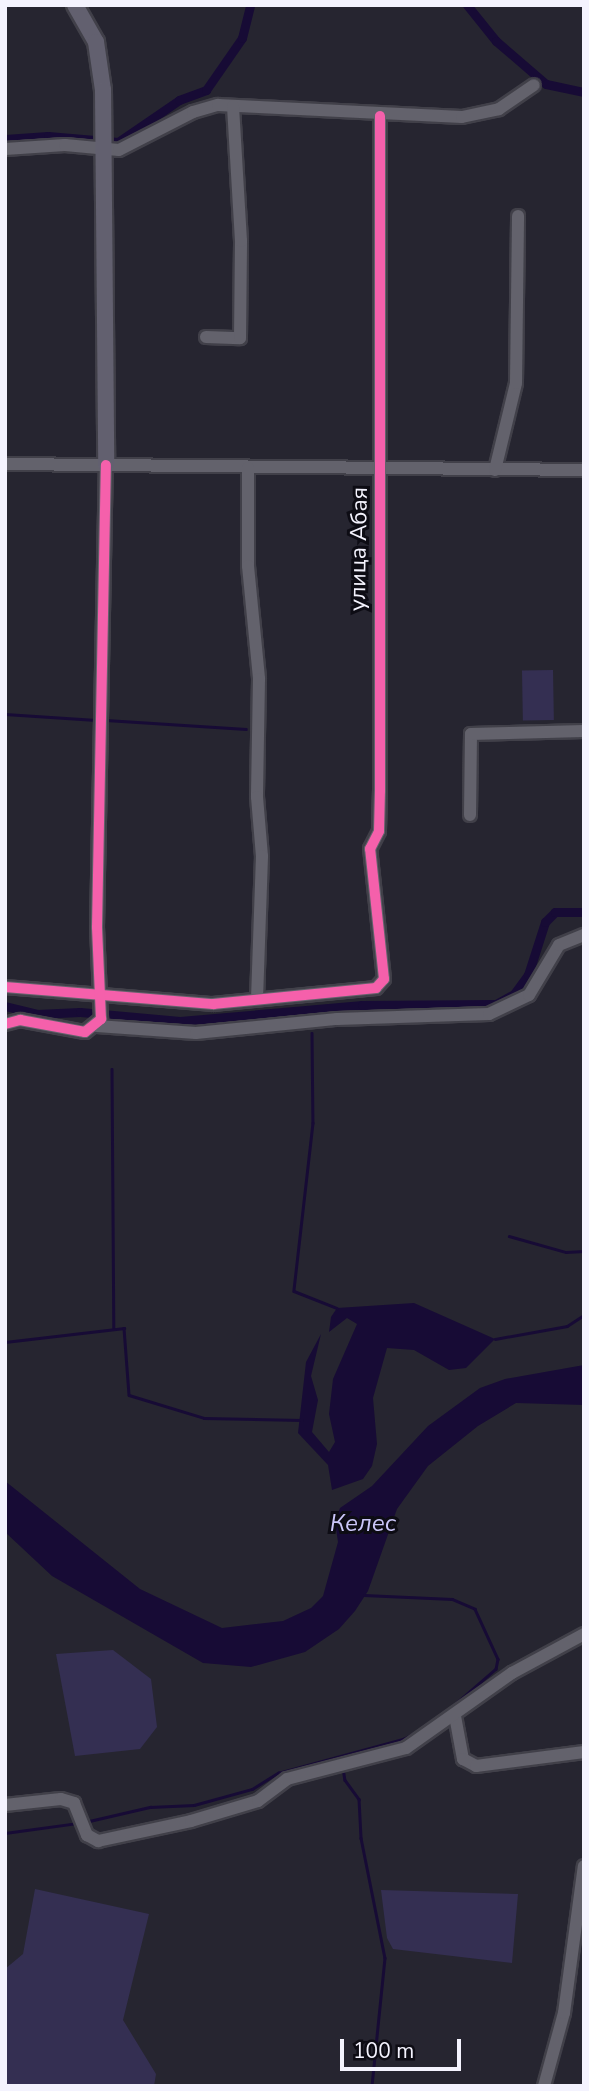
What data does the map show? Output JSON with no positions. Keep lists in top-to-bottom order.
{
  "streets": {
    "street": ["улица Абая"]
  },
  "water": ["Келес"],
  "scale_bar": "100 m"
}
